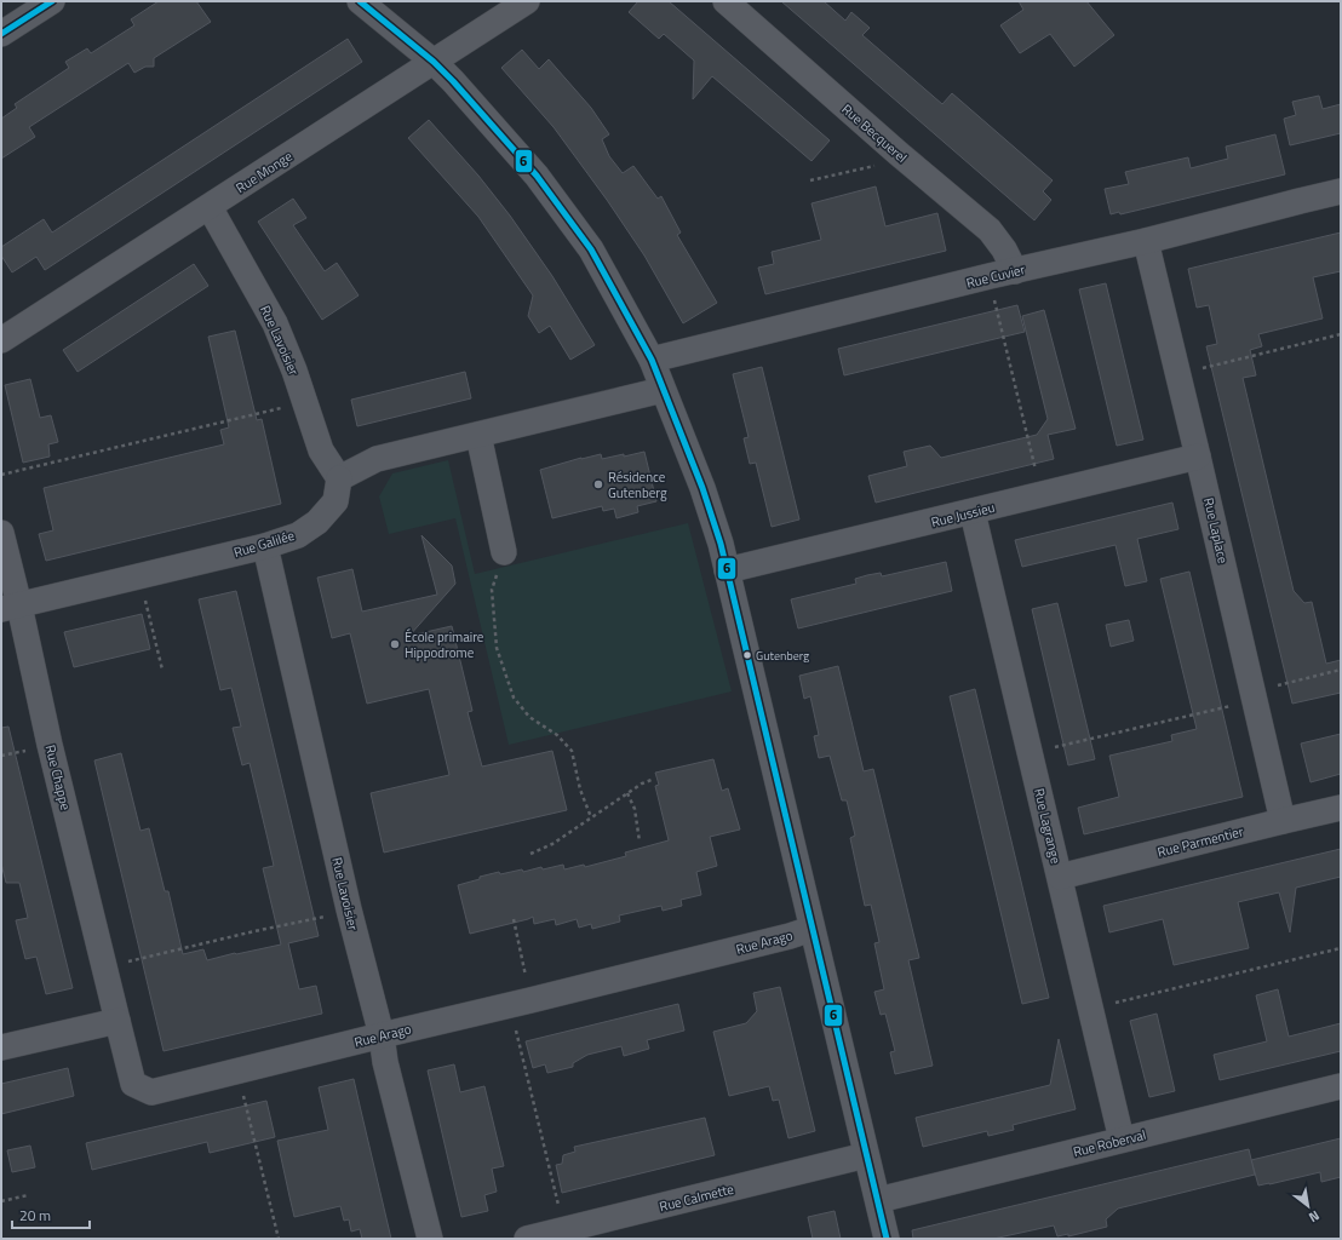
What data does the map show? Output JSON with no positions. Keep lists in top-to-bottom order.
{
  "streets": {
    "street": [
      "Rue Becquerel",
      "Rue Monge",
      "Rue Cuvier",
      "Rue Lavoisier",
      "Rue Jussieu",
      "Rue Laplace",
      "Rue Galilée",
      "Rue Chappe",
      "Rue Lagrange",
      "Rue Parmentier",
      "Rue Arago",
      "Rue Roberval",
      "Rue Calmette"
    ]
  },
  "crossings": [
    ["Rue Becquerel", "Rue Cuvier"],
    ["Rue Monge", "Rue Lavoisier"],
    ["Rue Cuvier", "Rue Laplace"],
    ["Rue Lavoisier", "Rue Galilée"],
    ["Rue Lavoisier", "Rue Arago"],
    ["Rue Jussieu", "Rue Laplace"],
    ["Rue Jussieu", "Rue Lagrange"],
    ["Rue Laplace", "Rue Parmentier"],
    ["Rue Galilée", "Rue Chappe"],
    ["Rue Chappe", "Rue Arago"],
    ["Rue Lagrange", "Rue Parmentier"],
    ["Rue Lagrange", "Rue Roberval"]
  ],
  "places": ["Résidence Gutenberg", "École primaire Hippodrome", "Gutenberg"],
  "lines": ["transit line 6"],
  "scale_bar": "20 m",
  "north": "bottom right"
}
